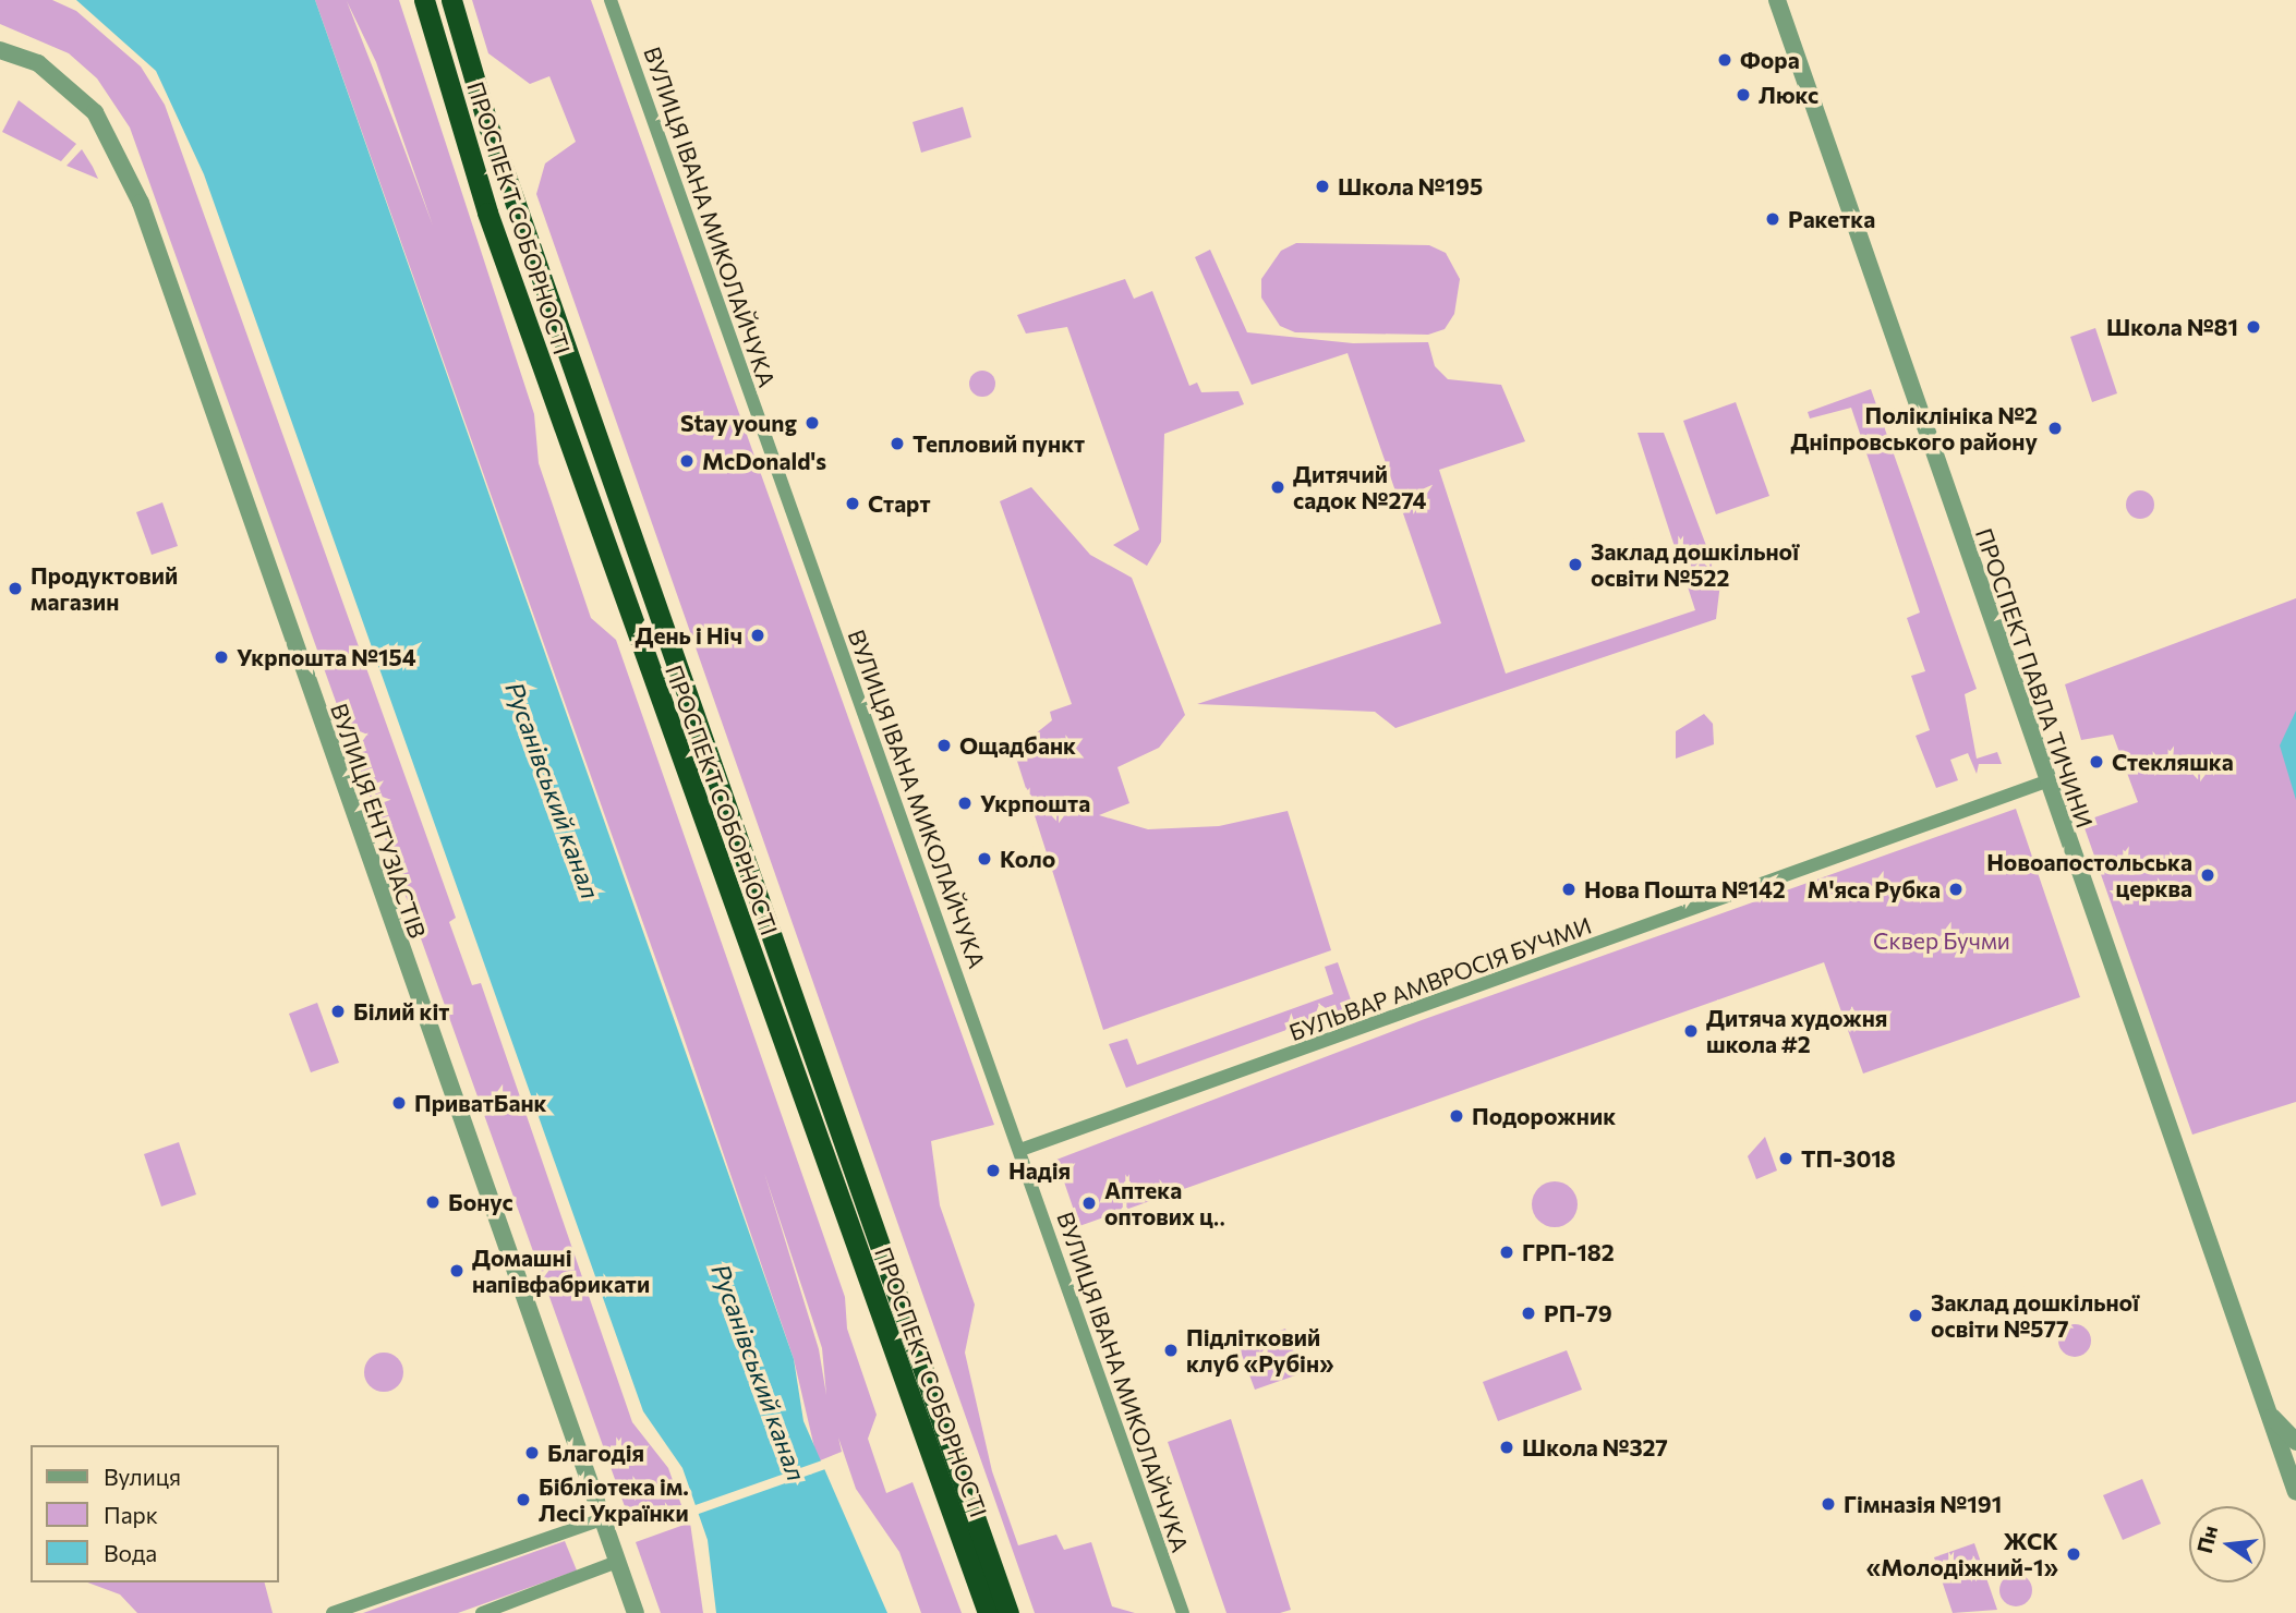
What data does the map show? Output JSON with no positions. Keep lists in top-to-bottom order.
{
  "streets": {
    "highway": ["ПРОСПЕКТ СОБОРНОСТІ"],
    "street": [
      "ВУЛИЦЯ ІВАНА МИКОЛАЙЧУКА",
      "ПРОСПЕКТ ПАВЛА ТИЧИНИ",
      "ВУЛИЦЯ ЕНТУЗІАСТІВ",
      "БУЛЬВАР АМВРОСІЯ БУЧМИ"
    ]
  },
  "crossings": [
    ["ВУЛИЦЯ ІВАНА МИКОЛАЙЧУКА", "БУЛЬВАР АМВРОСІЯ БУЧМИ"],
    ["ПРОСПЕКТ ПАВЛА ТИЧИНИ", "БУЛЬВАР АМВРОСІЯ БУЧМИ"]
  ],
  "water": ["Русанівський канал"],
  "parks": ["Сквер Бучми"],
  "places": [
    "Фора",
    "Люкс",
    "Школа №195",
    "Ракетка",
    "Школа №81",
    "Stay young",
    "Поліклініка №2 Дніпровського району",
    "Тепловий пункт",
    "McDonald's",
    "Дитячий садок №274",
    "Старт",
    "Заклад дошкільної освіти №522",
    "Продуктовий магазин",
    "День і Ніч",
    "Укрпошта №154",
    "Ощадбанк",
    "Стекляшка",
    "Укрпошта",
    "Коло",
    "Новоапостольська церква",
    "Нова Пошта №142",
    "М'яса Рубка",
    "Білий кіт",
    "Дитяча художня школа #2",
    "ПриватБанк",
    "Подорожник",
    "ТП-3018",
    "Надія",
    "Бонус",
    "Аптека оптових ц‥",
    "ГРП-182",
    "Домашні напівфабрикати",
    "РП-79",
    "Заклад дошкільної освіти №577",
    "Підлітковий клуб «Рубін»",
    "Школа №327",
    "Благодія",
    "Бібліотека ім. Лесі Українки",
    "Гімназія №191",
    "ЖСК «Молодіжний-1»"
  ],
  "legend": ["Вулиця", "Парк", "Вода"],
  "north": "left"
}
